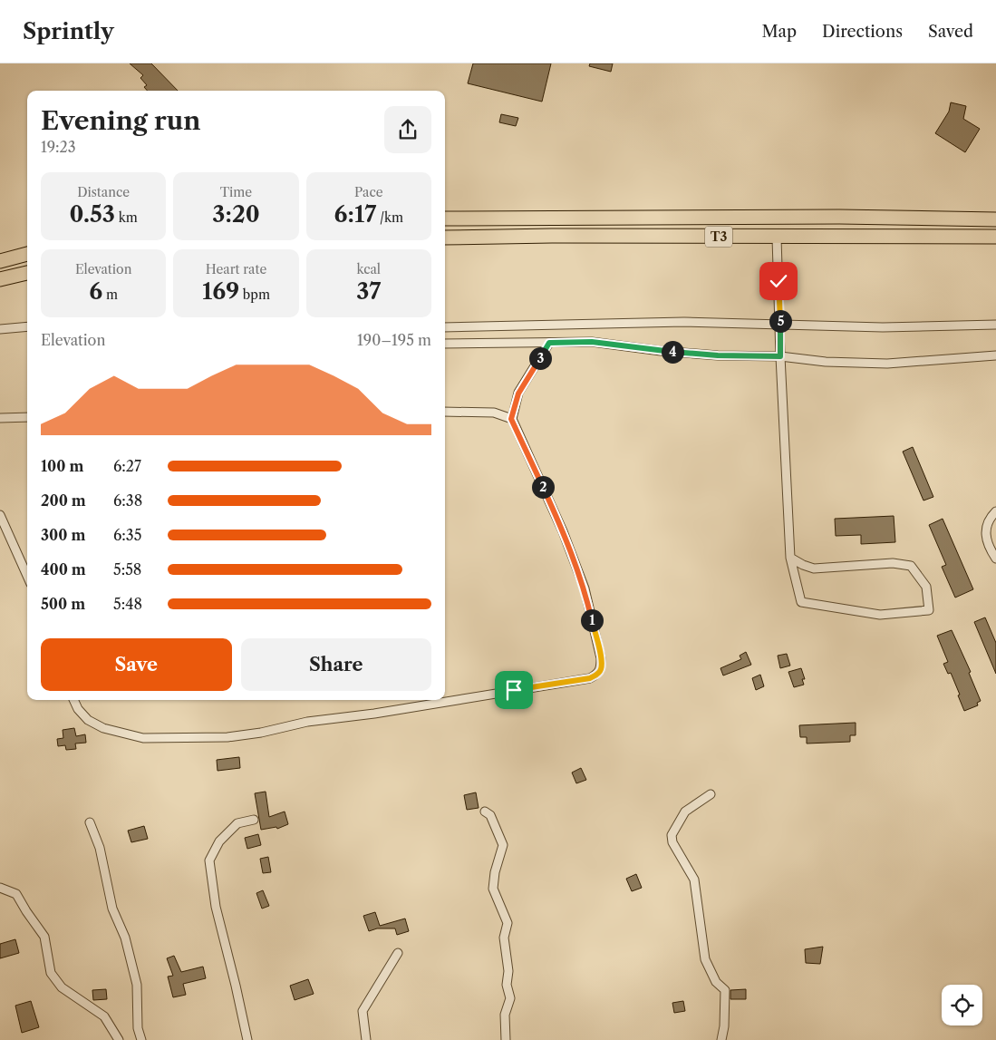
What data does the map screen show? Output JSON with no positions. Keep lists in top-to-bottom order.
{
  "streets": {
    "highway": ["T3"]
  },
  "page": {
    "header": "Sprintly",
    "nav": ["Map", "Directions", "Saved"],
    "heading": ["Evening run", "19:23"],
    "stats": [
      ["Distance", "0.53 km"],
      ["Time", "3:20"],
      ["Pace", "6:17 /km"],
      ["Elevation", "6 m"],
      ["Heart rate", "169 bpm"],
      ["kcal", "37"]
    ],
    "pins": [
      "5",
      "4",
      "3",
      "2",
      "1"
    ],
    "chart": ["Elevation", "190–195 m"],
    "list": [
      {
        "name": "100 m",
        "note": "6:27"
      },
      {
        "name": "200 m",
        "note": "6:38"
      },
      {
        "name": "300 m",
        "note": "6:35"
      },
      {
        "name": "400 m",
        "note": "5:58"
      },
      {
        "name": "500 m",
        "note": "5:48"
      }
    ],
    "buttons": ["Save", "Share"]
  }
}
